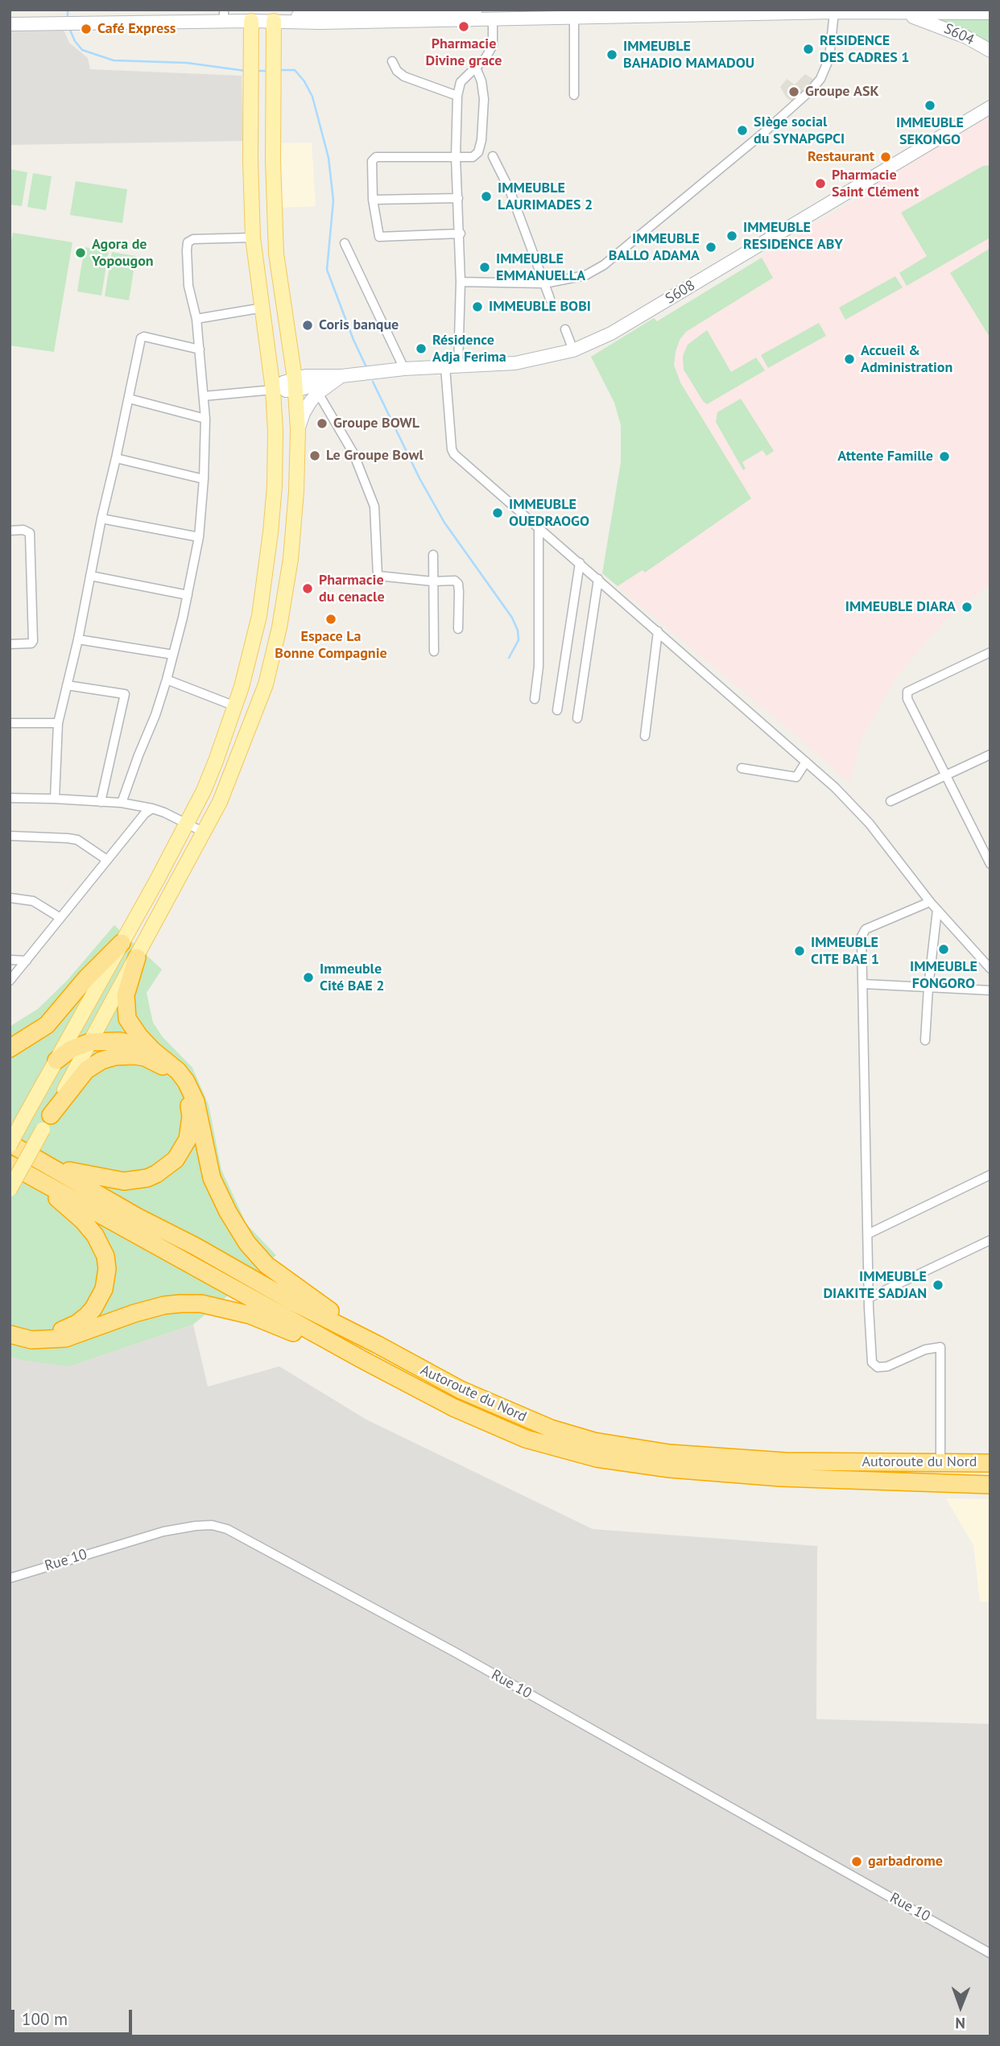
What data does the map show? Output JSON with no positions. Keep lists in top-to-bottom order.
{
  "streets": {
    "highway": ["Autoroute du Nord"],
    "street": ["S604", "S608", "Rue 10"]
  },
  "places": [
    "Pharmacie Divine grace",
    "Café Express",
    "RESIDENCE DES CADRES 1",
    "IMMEUBLE BAHADIO MAMADOU",
    "Groupe ASK",
    "IMMEUBLE SEKONGO",
    "SIège social du SYNAPGPCI",
    "Restaurant",
    "Pharmacie Saint Clément",
    "IMMEUBLE LAURIMADES 2",
    "IMMEUBLE RESIDENCE ABY",
    "IMMEUBLE BALLO ADAMA",
    "Agora de Yopougon",
    "IMMEUBLE EMMANUELLA",
    "IMMEUBLE BOBI",
    "Coris banque",
    "Résidence Adja Ferima",
    "Accueil & Administration",
    "Groupe BOWL",
    "Le Groupe Bowl",
    "Attente Famille",
    "IMMEUBLE OUEDRAOGO",
    "Pharmacie du cenacle",
    "IMMEUBLE DIARA",
    "Espace La Bonne Compagnie",
    "IMMEUBLE FONGORO",
    "IMMEUBLE CITE BAE 1",
    "Immeuble Cité BAE 2",
    "IMMEUBLE DIAKITE SADJAN",
    "garbadrome"
  ],
  "scale_bar": "100 m",
  "north": "bottom"
}
